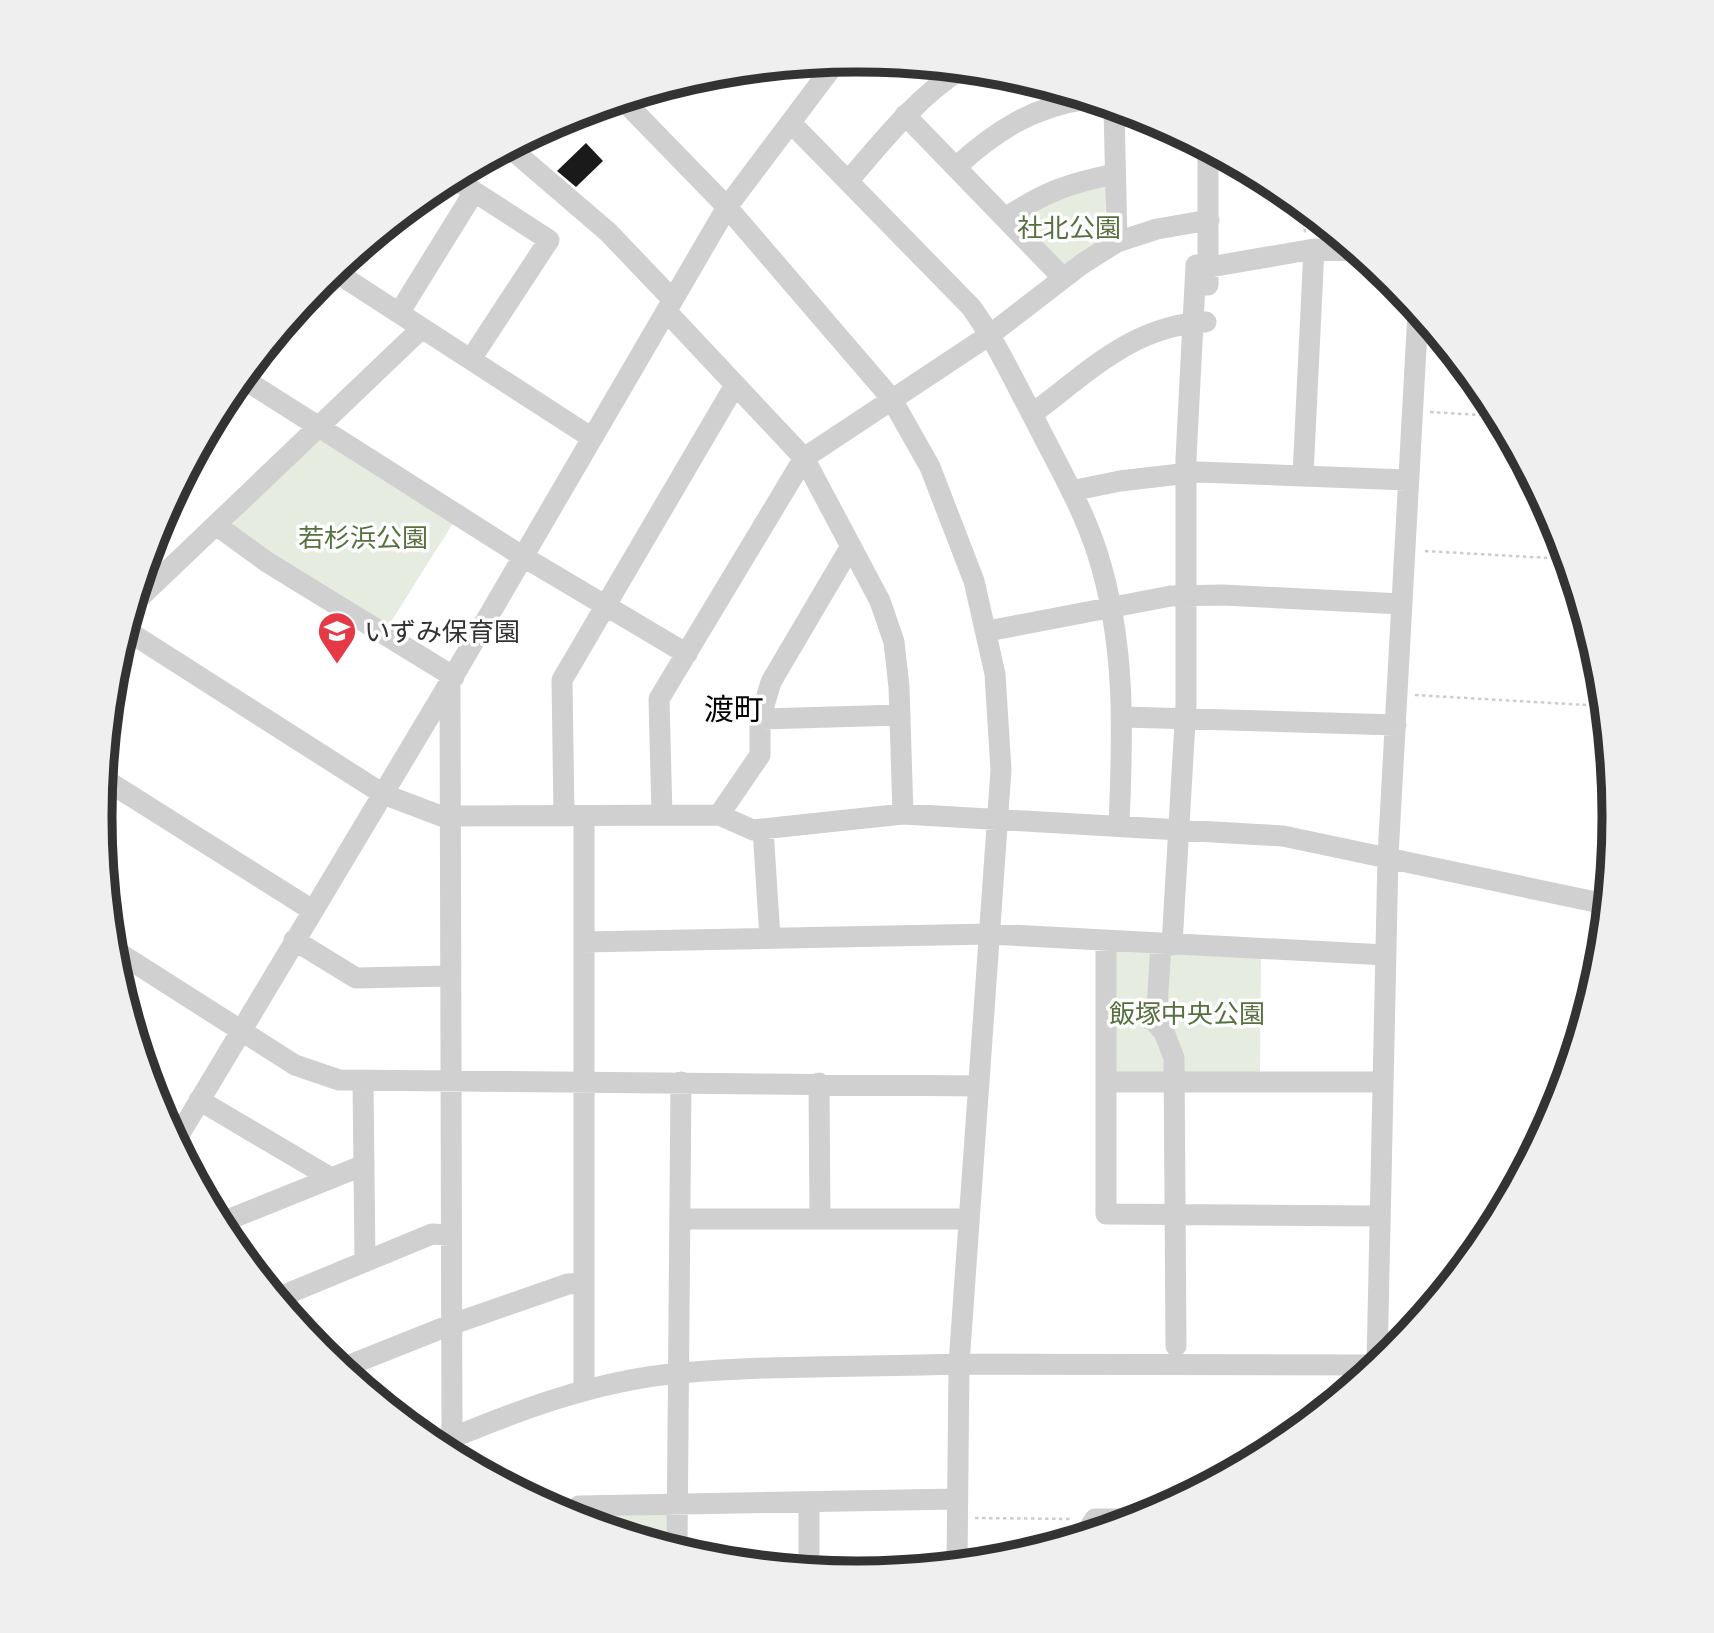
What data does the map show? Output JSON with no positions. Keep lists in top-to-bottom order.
{
  "districts": ["渡町"],
  "parks": ["社北公園", "若杉浜公園", "飯塚中央公園"],
  "places": {
    "school or university": ["いずみ保育園"]
  }
}
